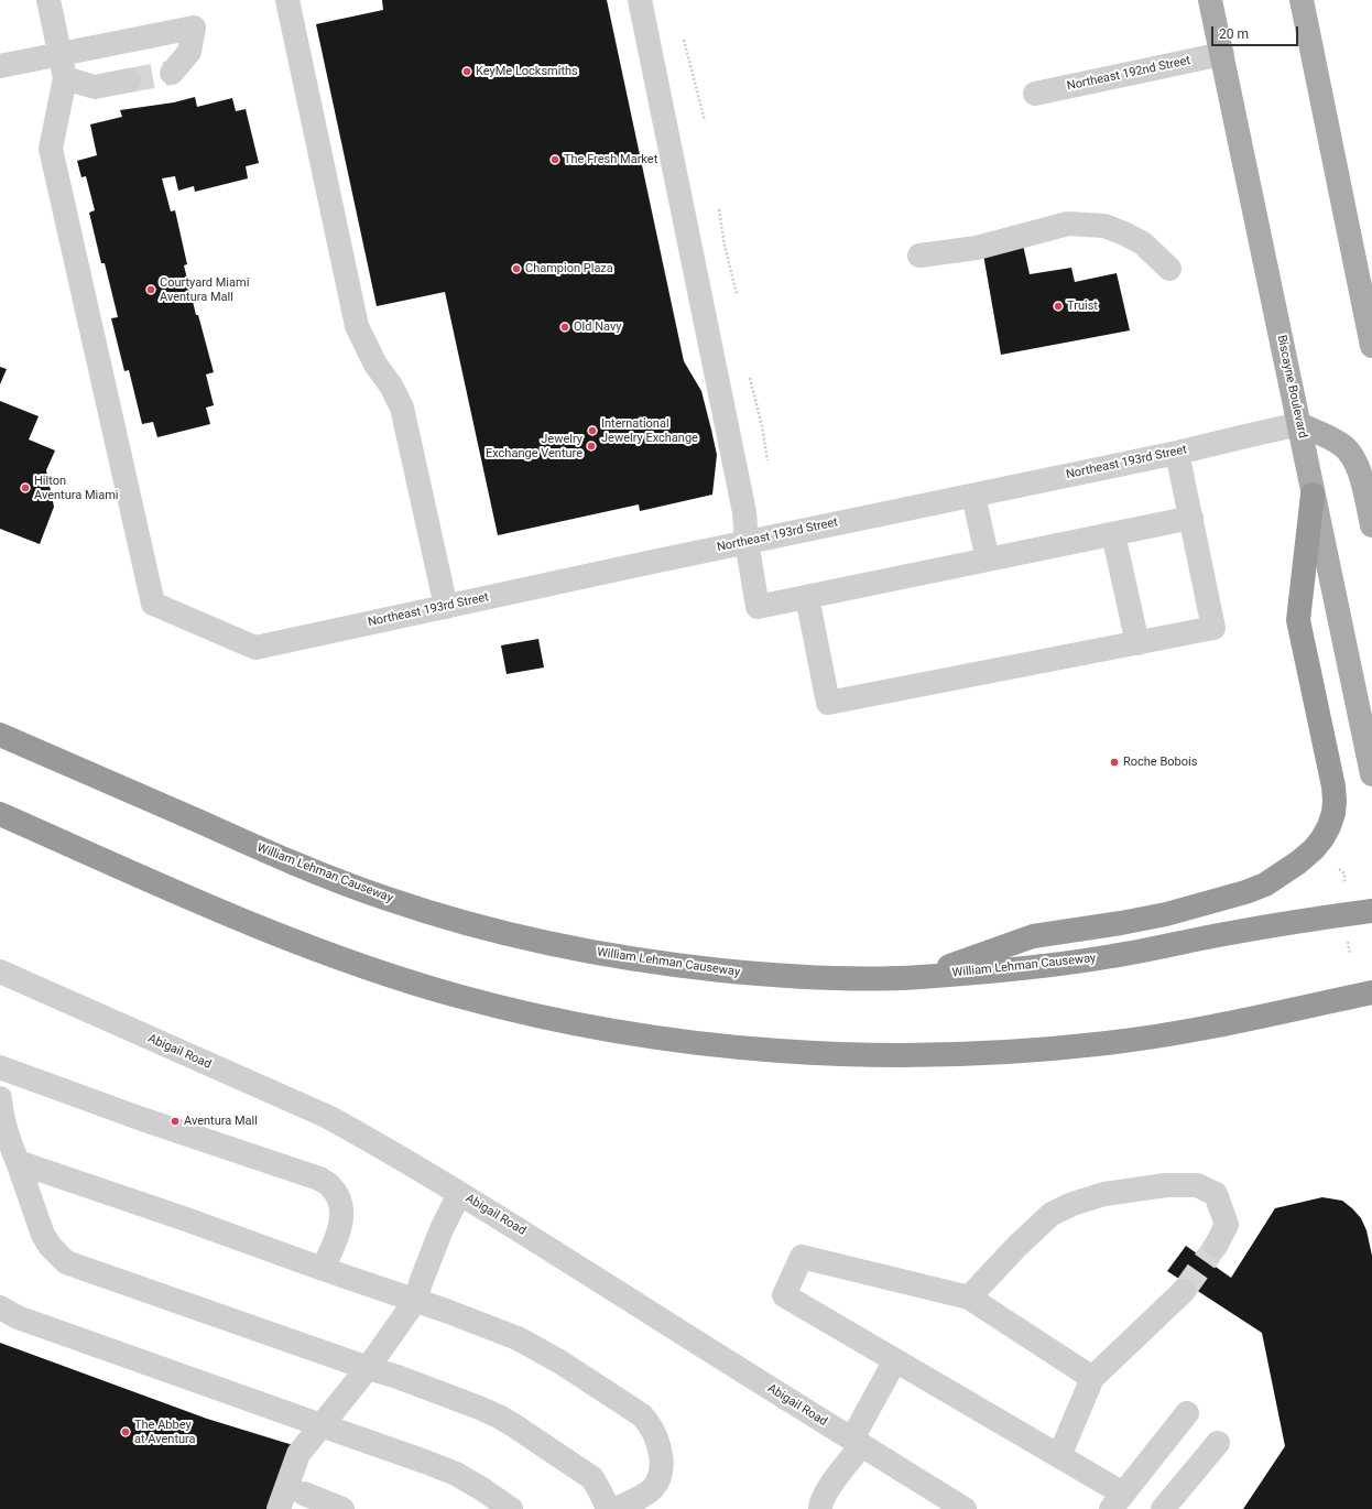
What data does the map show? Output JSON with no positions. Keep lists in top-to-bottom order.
{
  "streets": {
    "highway": ["William Lehman Causeway"],
    "main road": ["Biscayne Boulevard"],
    "street": ["Northeast 192nd Street", "Northeast 193rd Street", "Abigail Road"]
  },
  "crossings": [
    ["Northeast 192nd Street", "Biscayne Boulevard"],
    ["Biscayne Boulevard", "Northeast 193rd Street"]
  ],
  "places": [
    "KeyMe Locksmiths",
    "The Fresh Market",
    "Champion Plaza",
    "Courtyard Miami Aventura Mall",
    "Truist",
    "Old Navy",
    "International Jewelry Exchange",
    "Jewelry Exchange Venture",
    "Hilton Aventura Miami",
    "Roche Bobois",
    "Aventura Mall",
    "The Abbey at Aventura"
  ],
  "scale_bar": "20 m"
}
